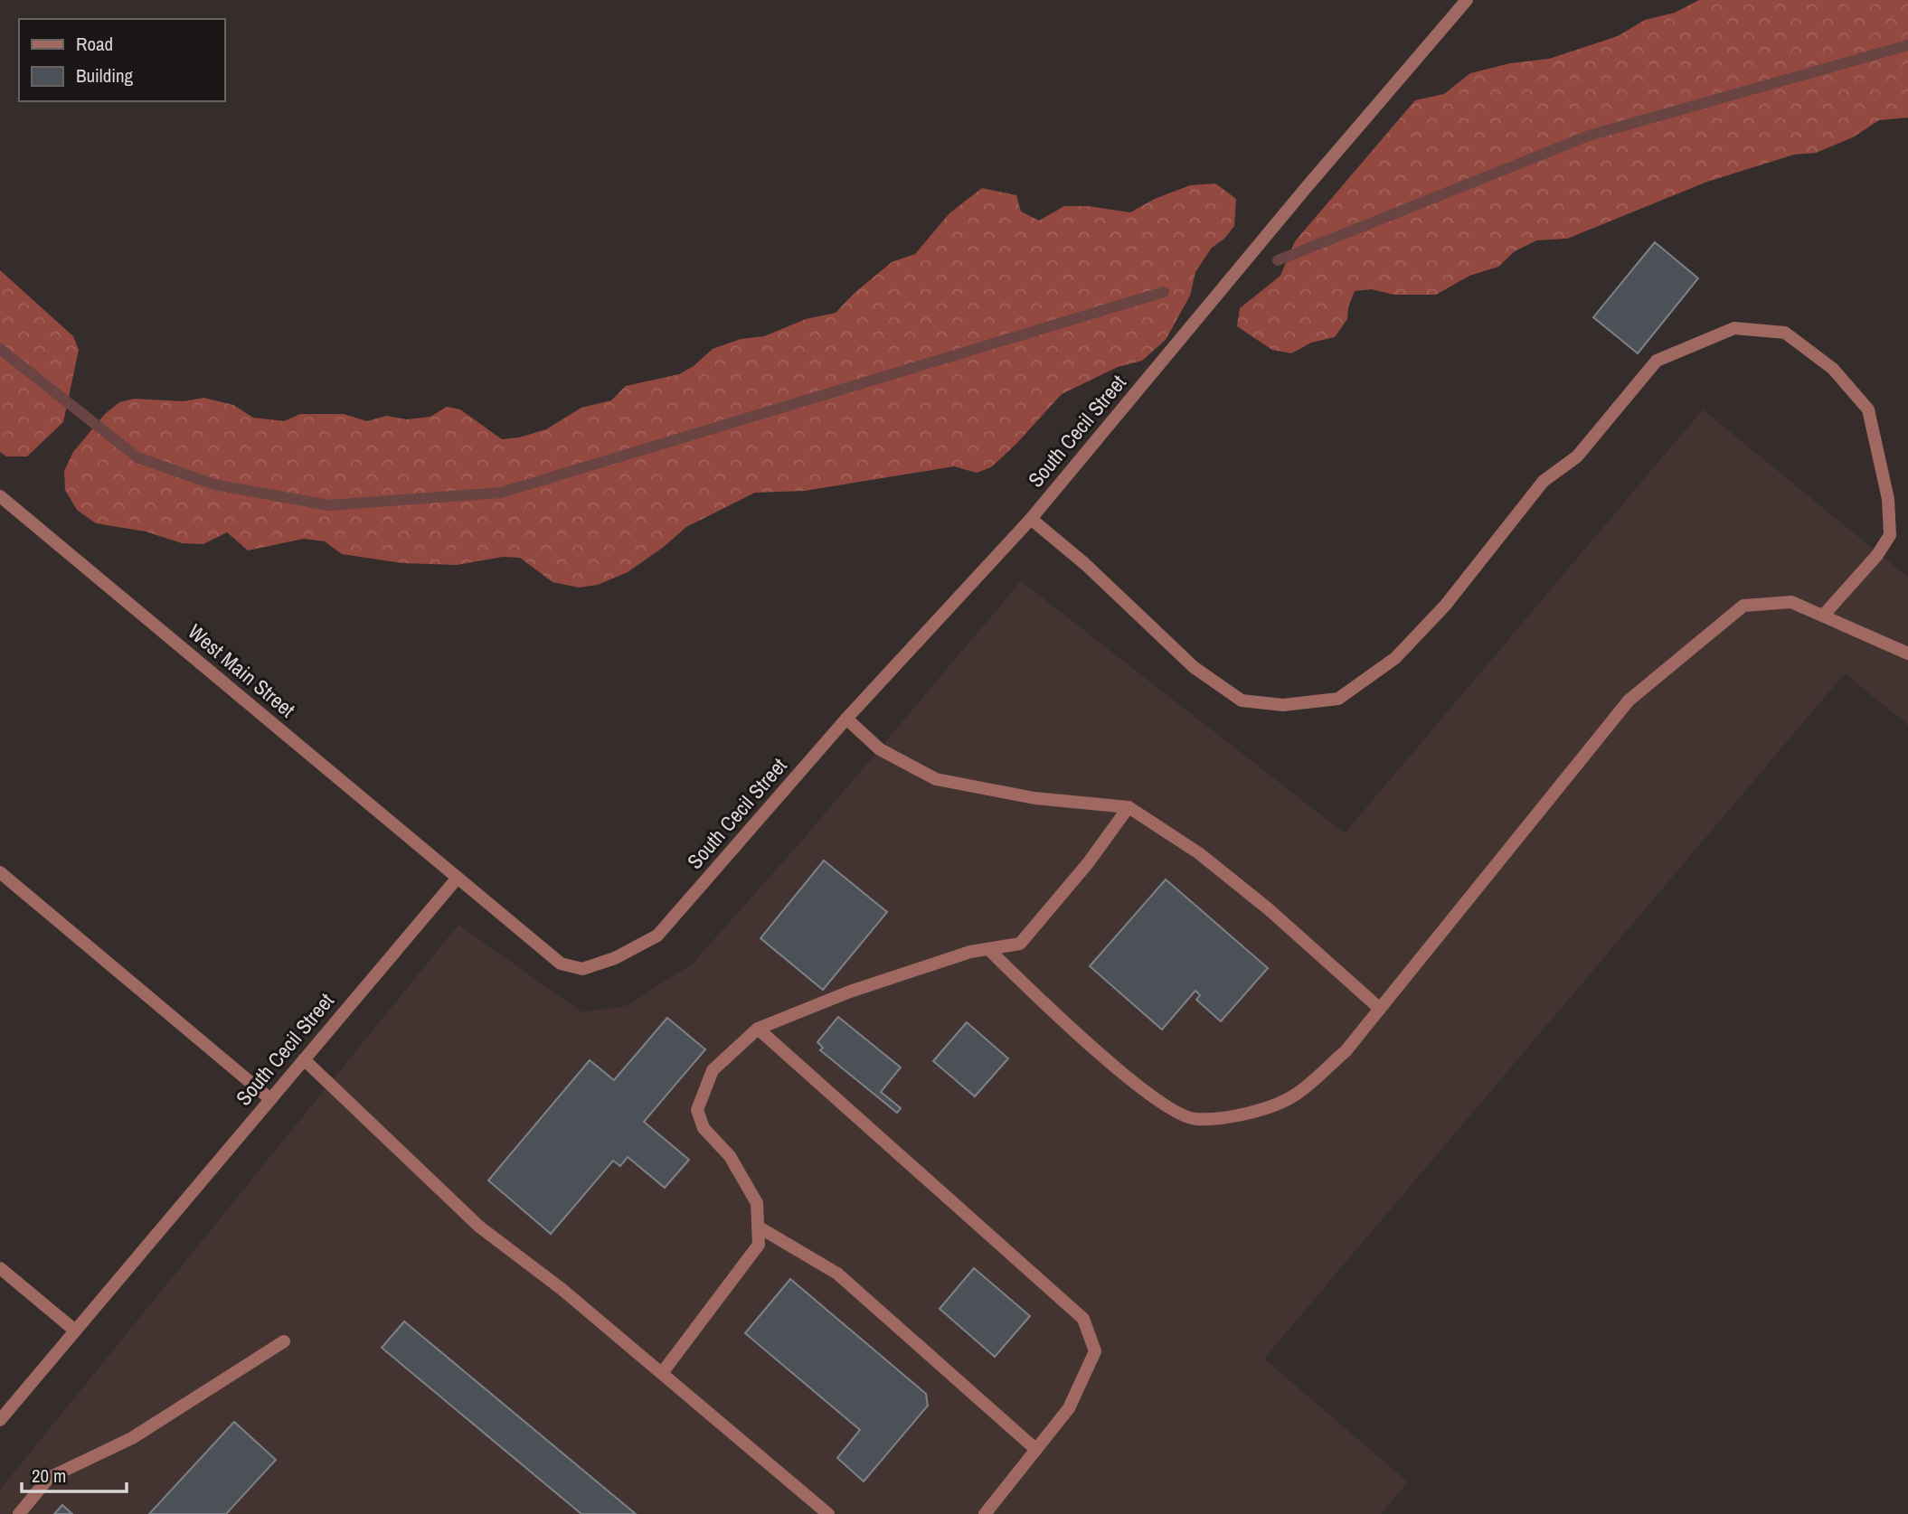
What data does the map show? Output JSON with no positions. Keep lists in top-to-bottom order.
{
  "streets": {
    "street": ["South Cecil Street", "West Main Street"]
  },
  "crossings": [
    ["South Cecil Street", "West Main Street"]
  ],
  "legend": ["Road", "Building"],
  "scale_bar": "20 m"
}
